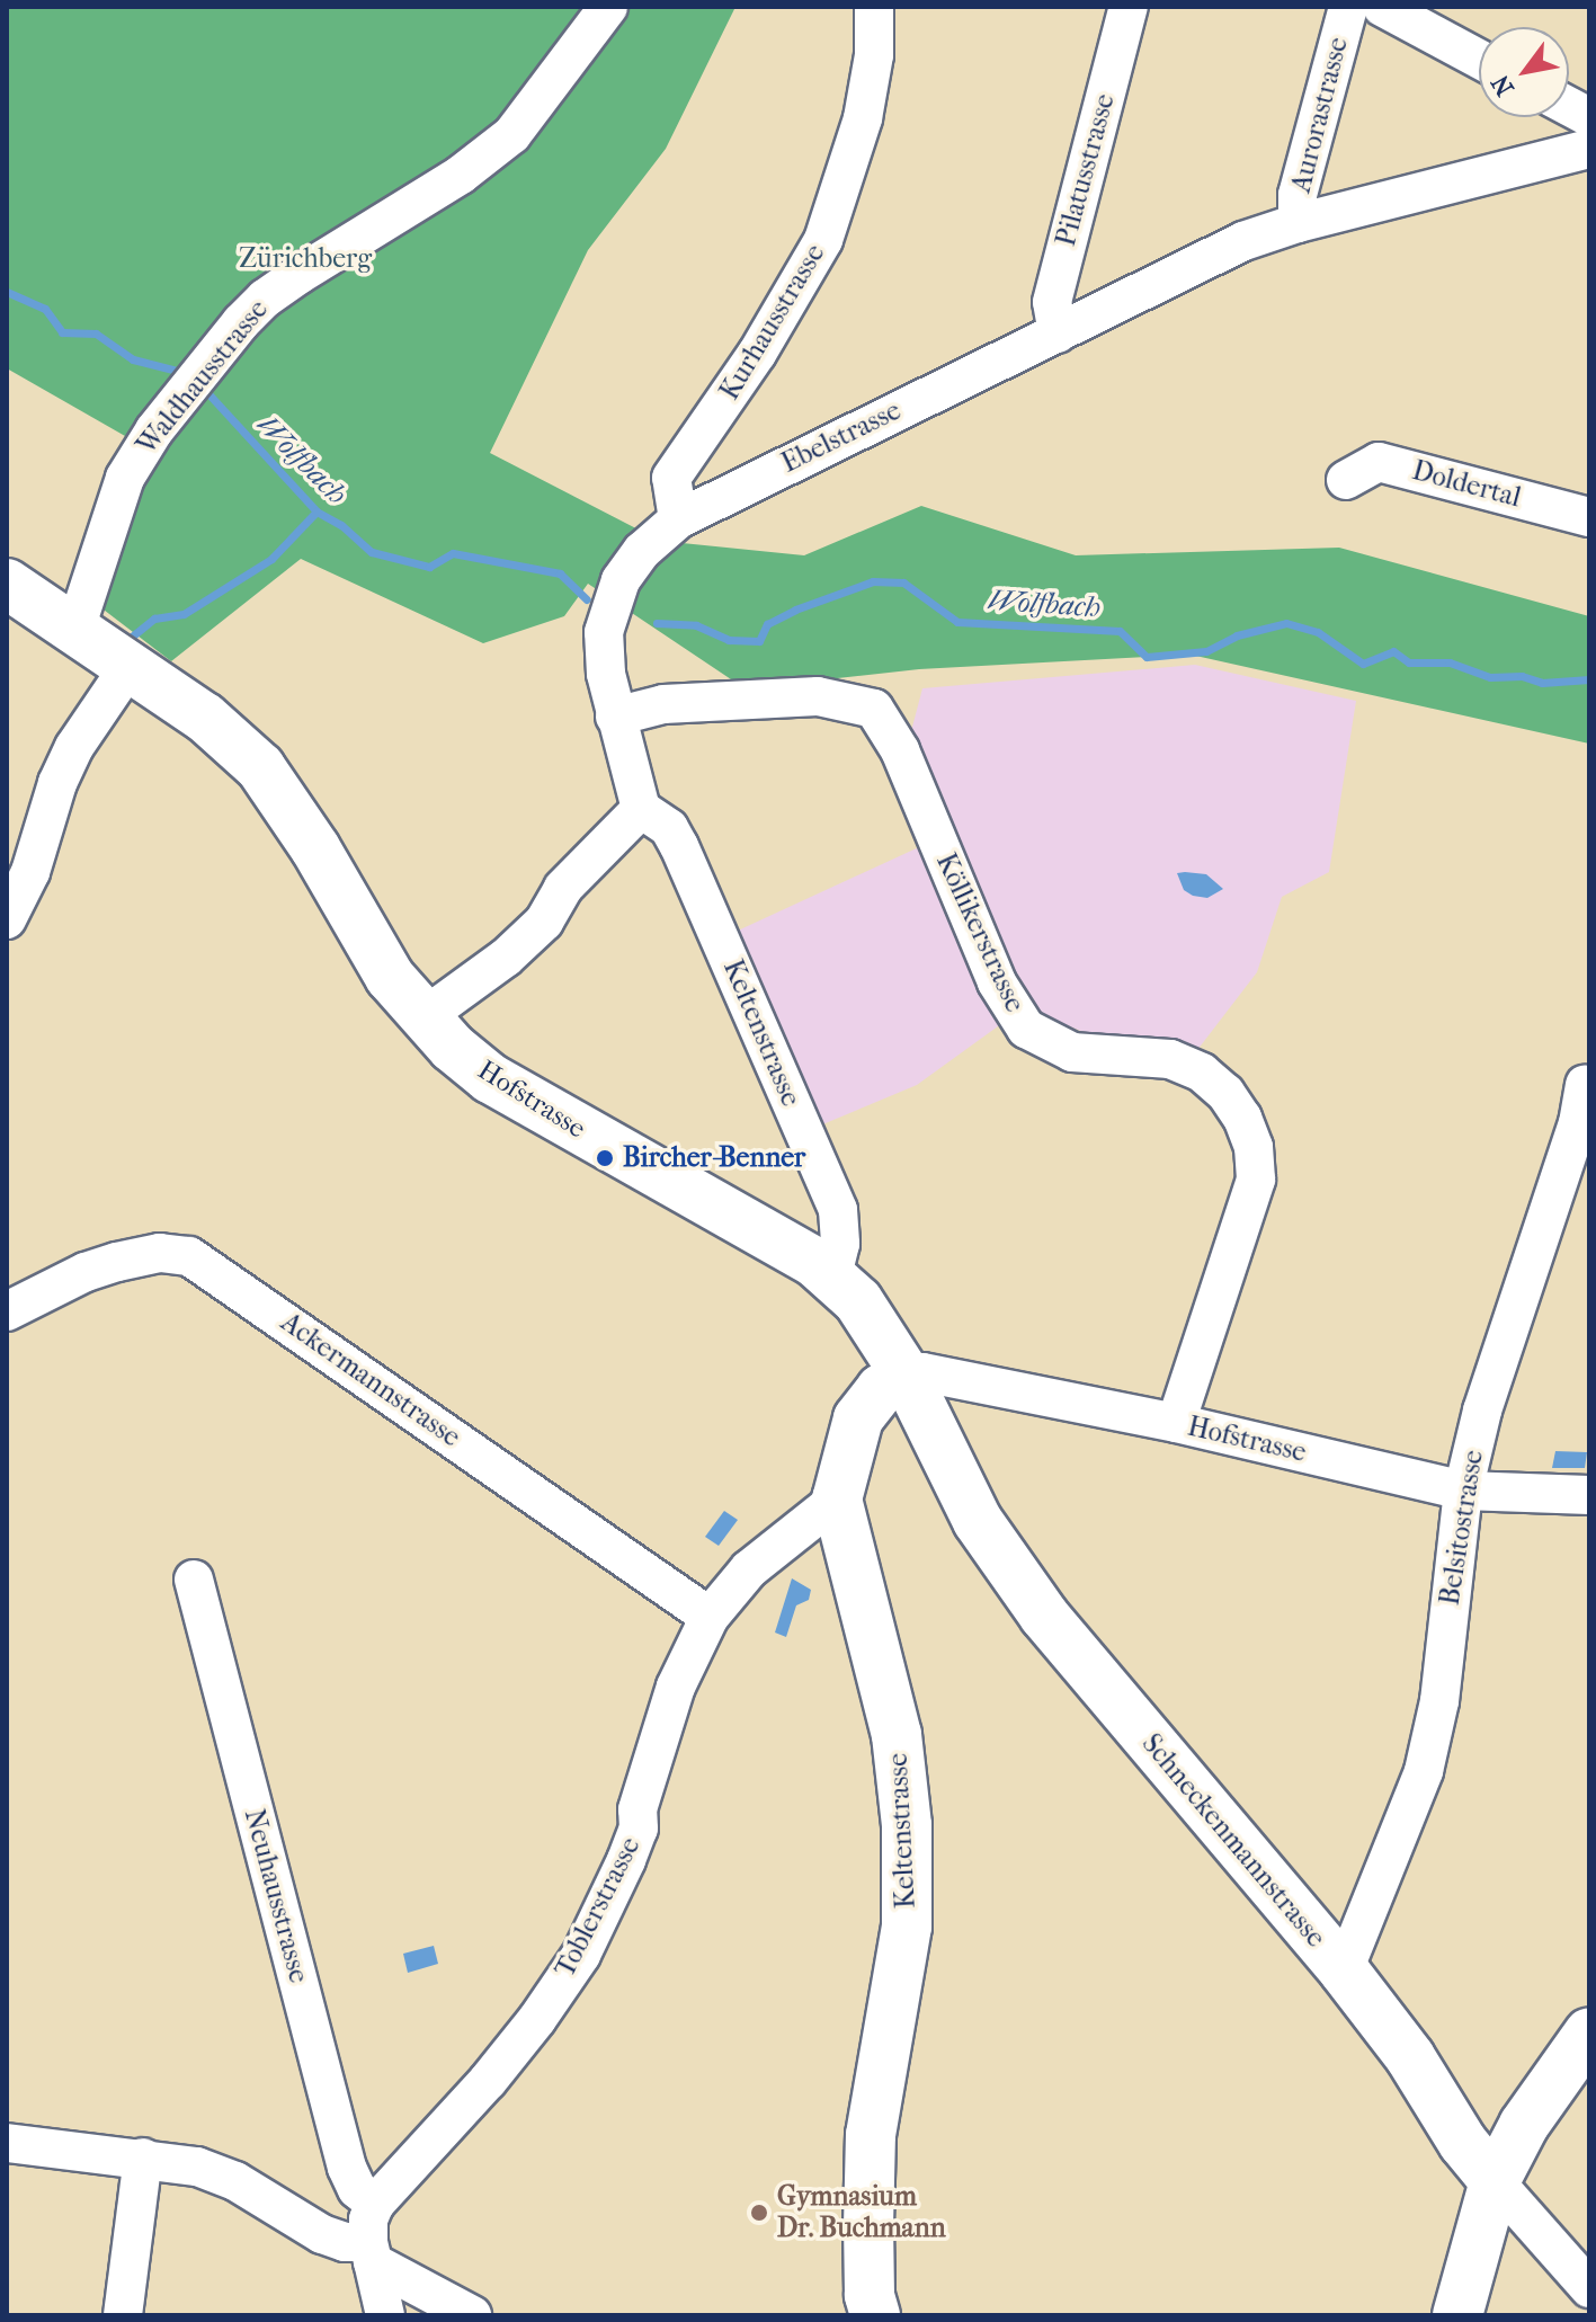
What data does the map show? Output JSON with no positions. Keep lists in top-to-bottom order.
{
  "streets": {
    "main road": ["Keltenstrasse", "Hofstrasse", "Schneckenmannstrasse"],
    "street": [
      "Aurorastrasse",
      "Pilatusstrasse",
      "Kurhausstrasse",
      "Waldhausstrasse",
      "Ebelstrasse",
      "Doldertal",
      "Köllikerstrasse",
      "Ackermannstrasse",
      "Belsitostrasse",
      "Neuhausstrasse",
      "Toblerstrasse"
    ]
  },
  "crossings": [
    ["Aurorastrasse", "Ebelstrasse"],
    ["Pilatusstrasse", "Ebelstrasse"],
    ["Kurhausstrasse", "Ebelstrasse"],
    ["Waldhausstrasse", "Hofstrasse"],
    ["Ebelstrasse", "Köllikerstrasse"],
    ["Ebelstrasse", "Keltenstrasse"],
    ["Köllikerstrasse", "Hofstrasse"],
    ["Keltenstrasse", "Hofstrasse"],
    ["Keltenstrasse", "Schneckenmannstrasse"],
    ["Keltenstrasse", "Toblerstrasse"],
    ["Hofstrasse", "Belsitostrasse"],
    ["Hofstrasse", "Schneckenmannstrasse"],
    ["Ackermannstrasse", "Toblerstrasse"],
    ["Belsitostrasse", "Schneckenmannstrasse"],
    ["Neuhausstrasse", "Toblerstrasse"]
  ],
  "water": ["Wolfbach"],
  "parks": ["Zürichberg"],
  "places": ["Bircher-Benner", "Gymnasium Dr. Buchmann"],
  "north": "bottom left"
}
